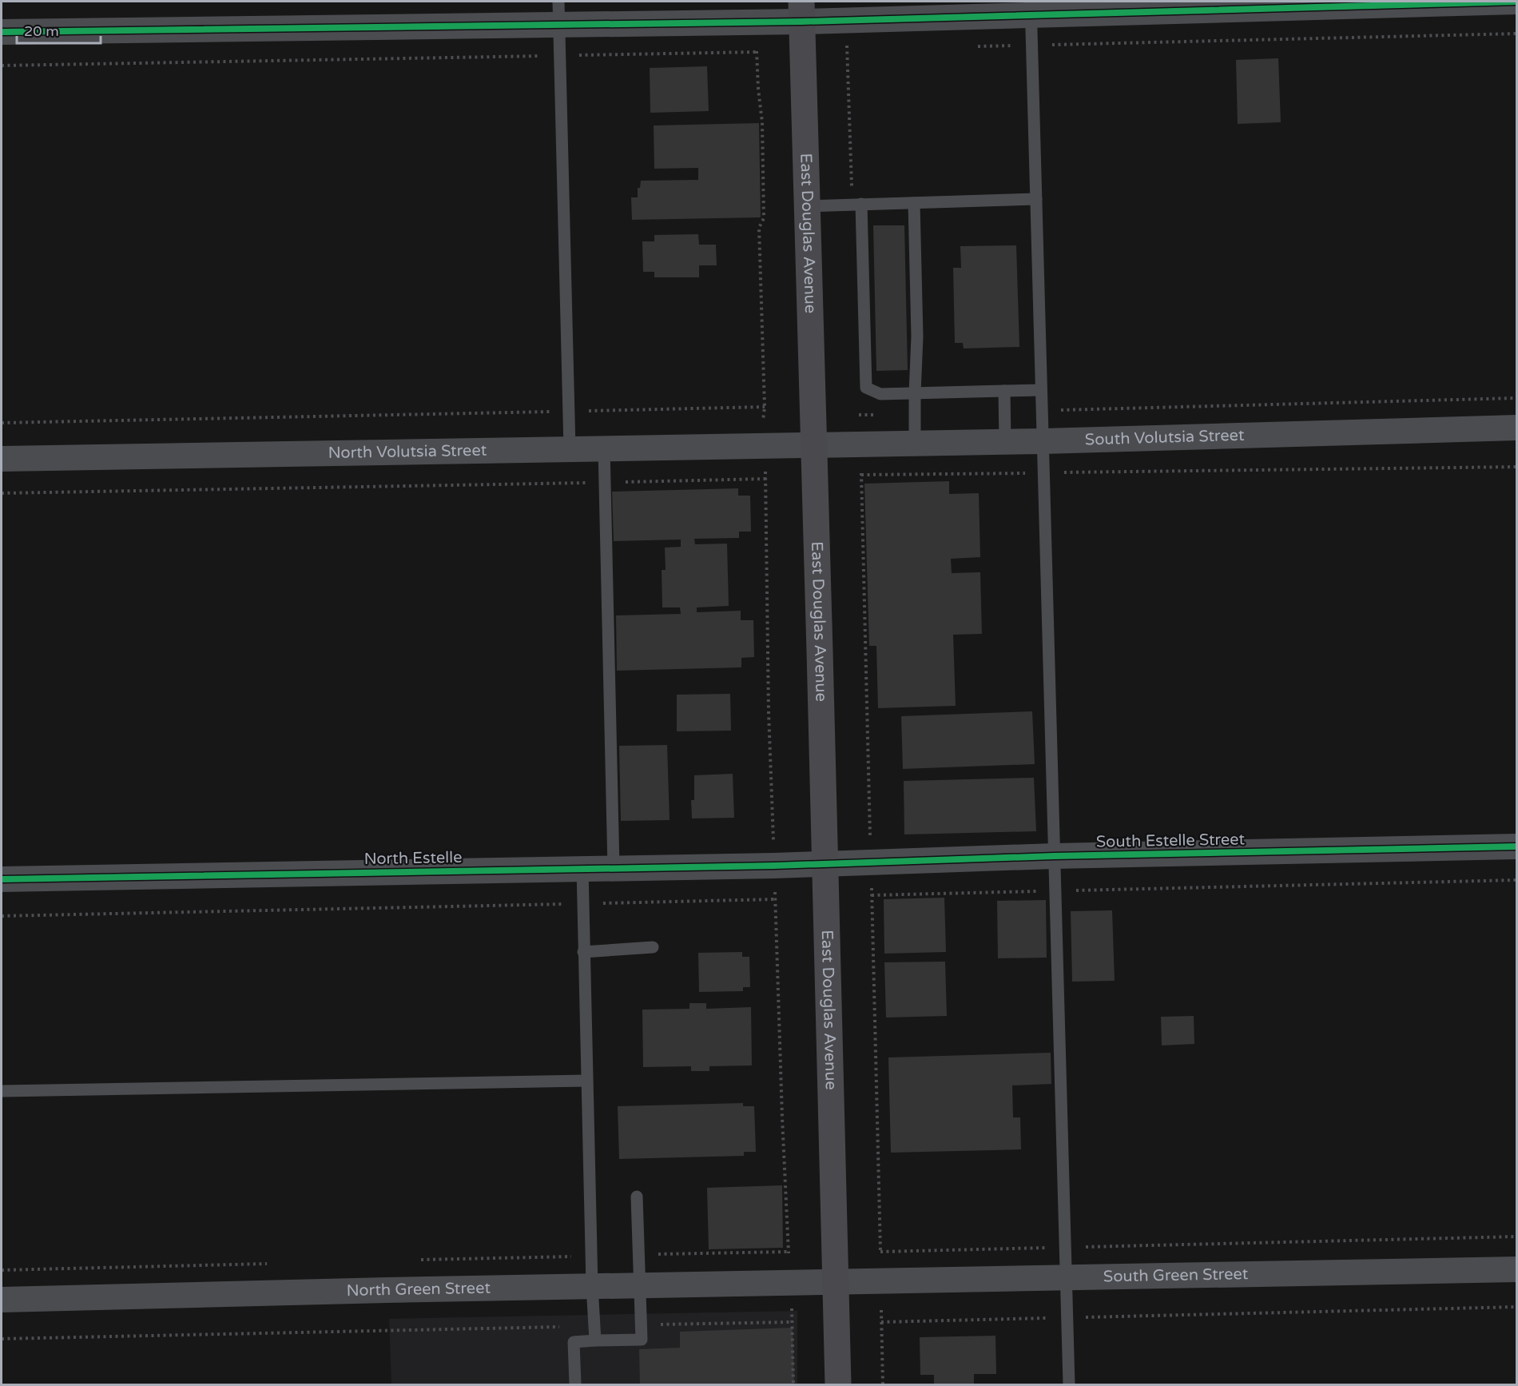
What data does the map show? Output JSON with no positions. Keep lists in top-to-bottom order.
{
  "streets": {
    "main road": ["East Douglas Avenue"],
    "street": [
      "South Volutsia Street",
      "North Volutsia Street",
      "South Estelle Street",
      "North Estelle",
      "South Green Street",
      "North Green Street"
    ]
  },
  "crossings": [
    ["East Douglas Avenue", "South Volutsia Street"],
    ["East Douglas Avenue", "North Volutsia Street"],
    ["East Douglas Avenue", "South Estelle Street"],
    ["East Douglas Avenue", "North Estelle"],
    ["East Douglas Avenue", "South Green Street"],
    ["East Douglas Avenue", "North Green Street"],
    ["South Volutsia Street", "North Volutsia Street"],
    ["South Estelle Street", "North Estelle"],
    ["South Green Street", "North Green Street"]
  ],
  "scale_bar": "20 m"
}
